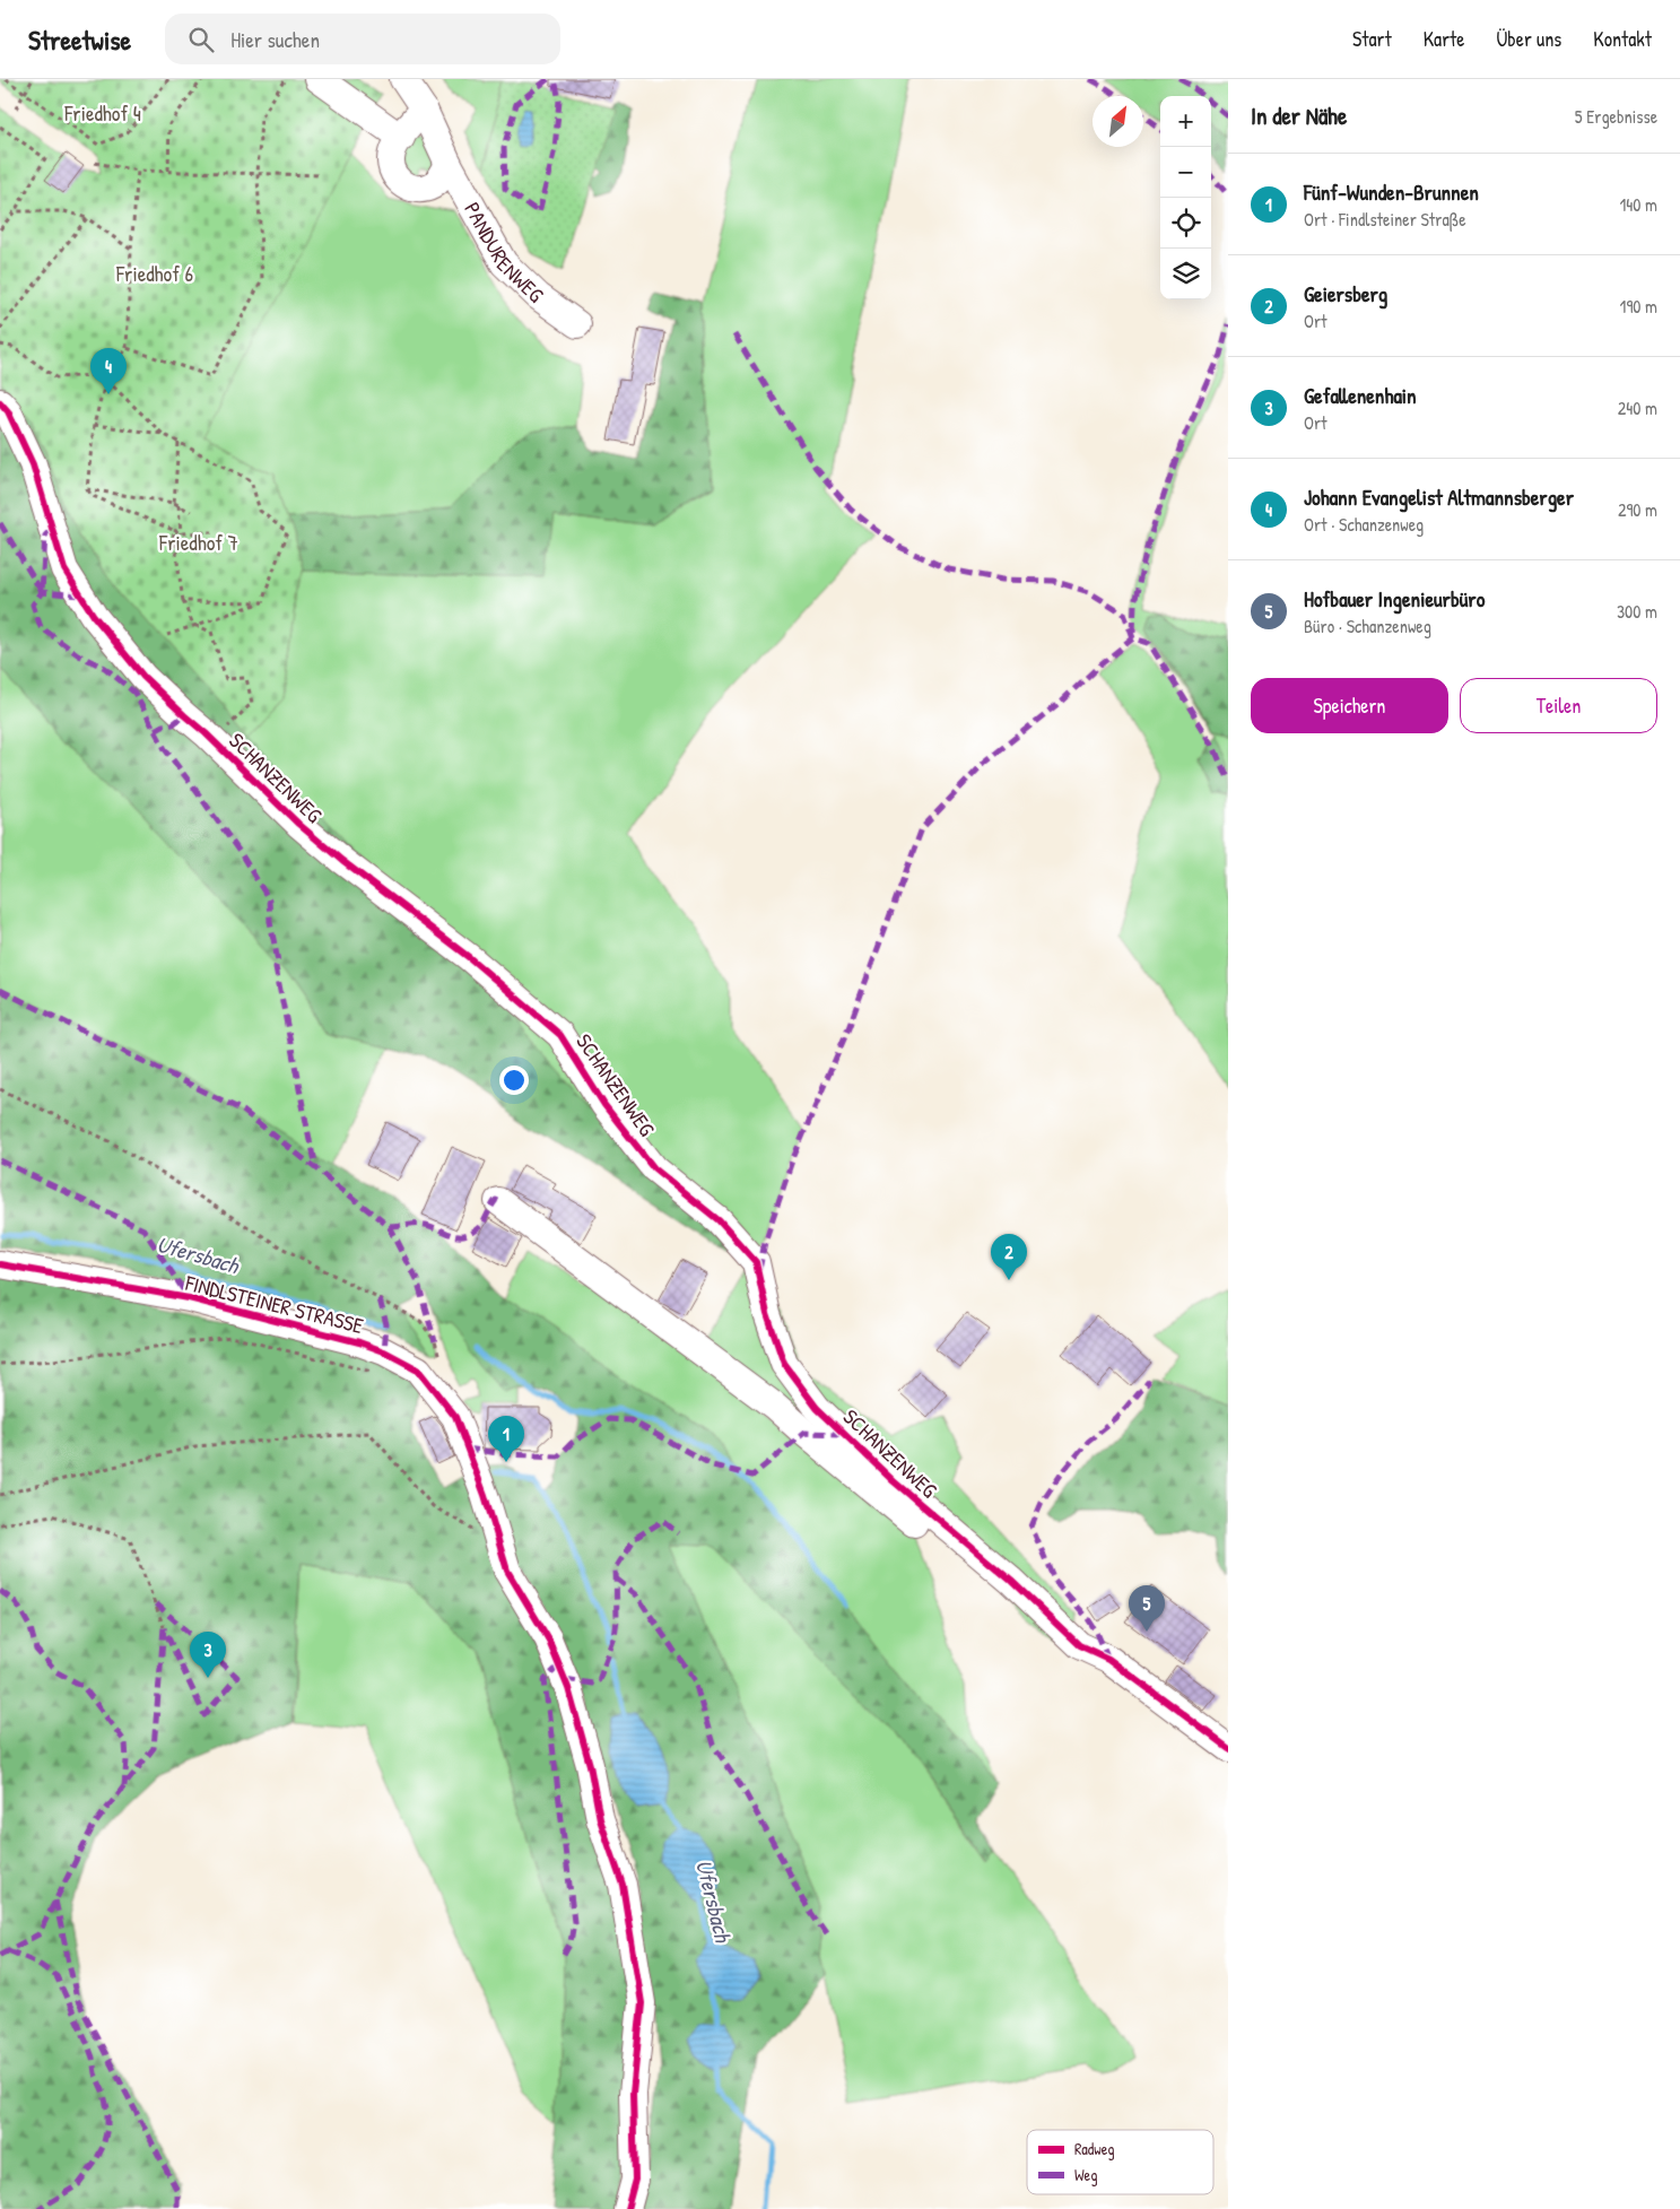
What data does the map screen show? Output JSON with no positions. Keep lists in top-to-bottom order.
{
  "streets": {
    "street": ["PANDURENWEG", "SCHANZENWEG", "FINDLSTEINER STRASSE"]
  },
  "water": ["Ufersbach"],
  "parks": ["Friedhof 4", "Friedhof 6", "Friedhof 7"],
  "legend": ["Radweg", "Weg"],
  "north": "top right",
  "page": {
    "header": "Streetwise",
    "search": "Hier suchen",
    "nav": [
      "Start",
      "Karte",
      "Über uns",
      "Kontakt"
    ],
    "heading": ["In der Nähe", "5 Ergebnisse"],
    "map_buttons": ["+", "−"],
    "list": [
      {
        "mark": "1",
        "name": "Fünf-Wunden-Brunnen",
        "note": "Ort · Findlsteiner Straße",
        "value": "140 m"
      },
      {
        "mark": "2",
        "name": "Geiersberg",
        "note": "Ort",
        "value": "190 m"
      },
      {
        "mark": "3",
        "name": "Gefallenenhain",
        "note": "Ort",
        "value": "240 m"
      },
      {
        "mark": "4",
        "name": "Johann Evangelist Altmannsberger",
        "note": "Ort · Schanzenweg",
        "value": "290 m"
      },
      {
        "mark": "5",
        "name": "Hofbauer Ingenieurbüro",
        "note": "Büro · Schanzenweg",
        "value": "300 m"
      }
    ],
    "pins": [
      "4",
      "2",
      "1",
      "5",
      "3"
    ],
    "buttons": ["Speichern", "Teilen"]
  }
}
